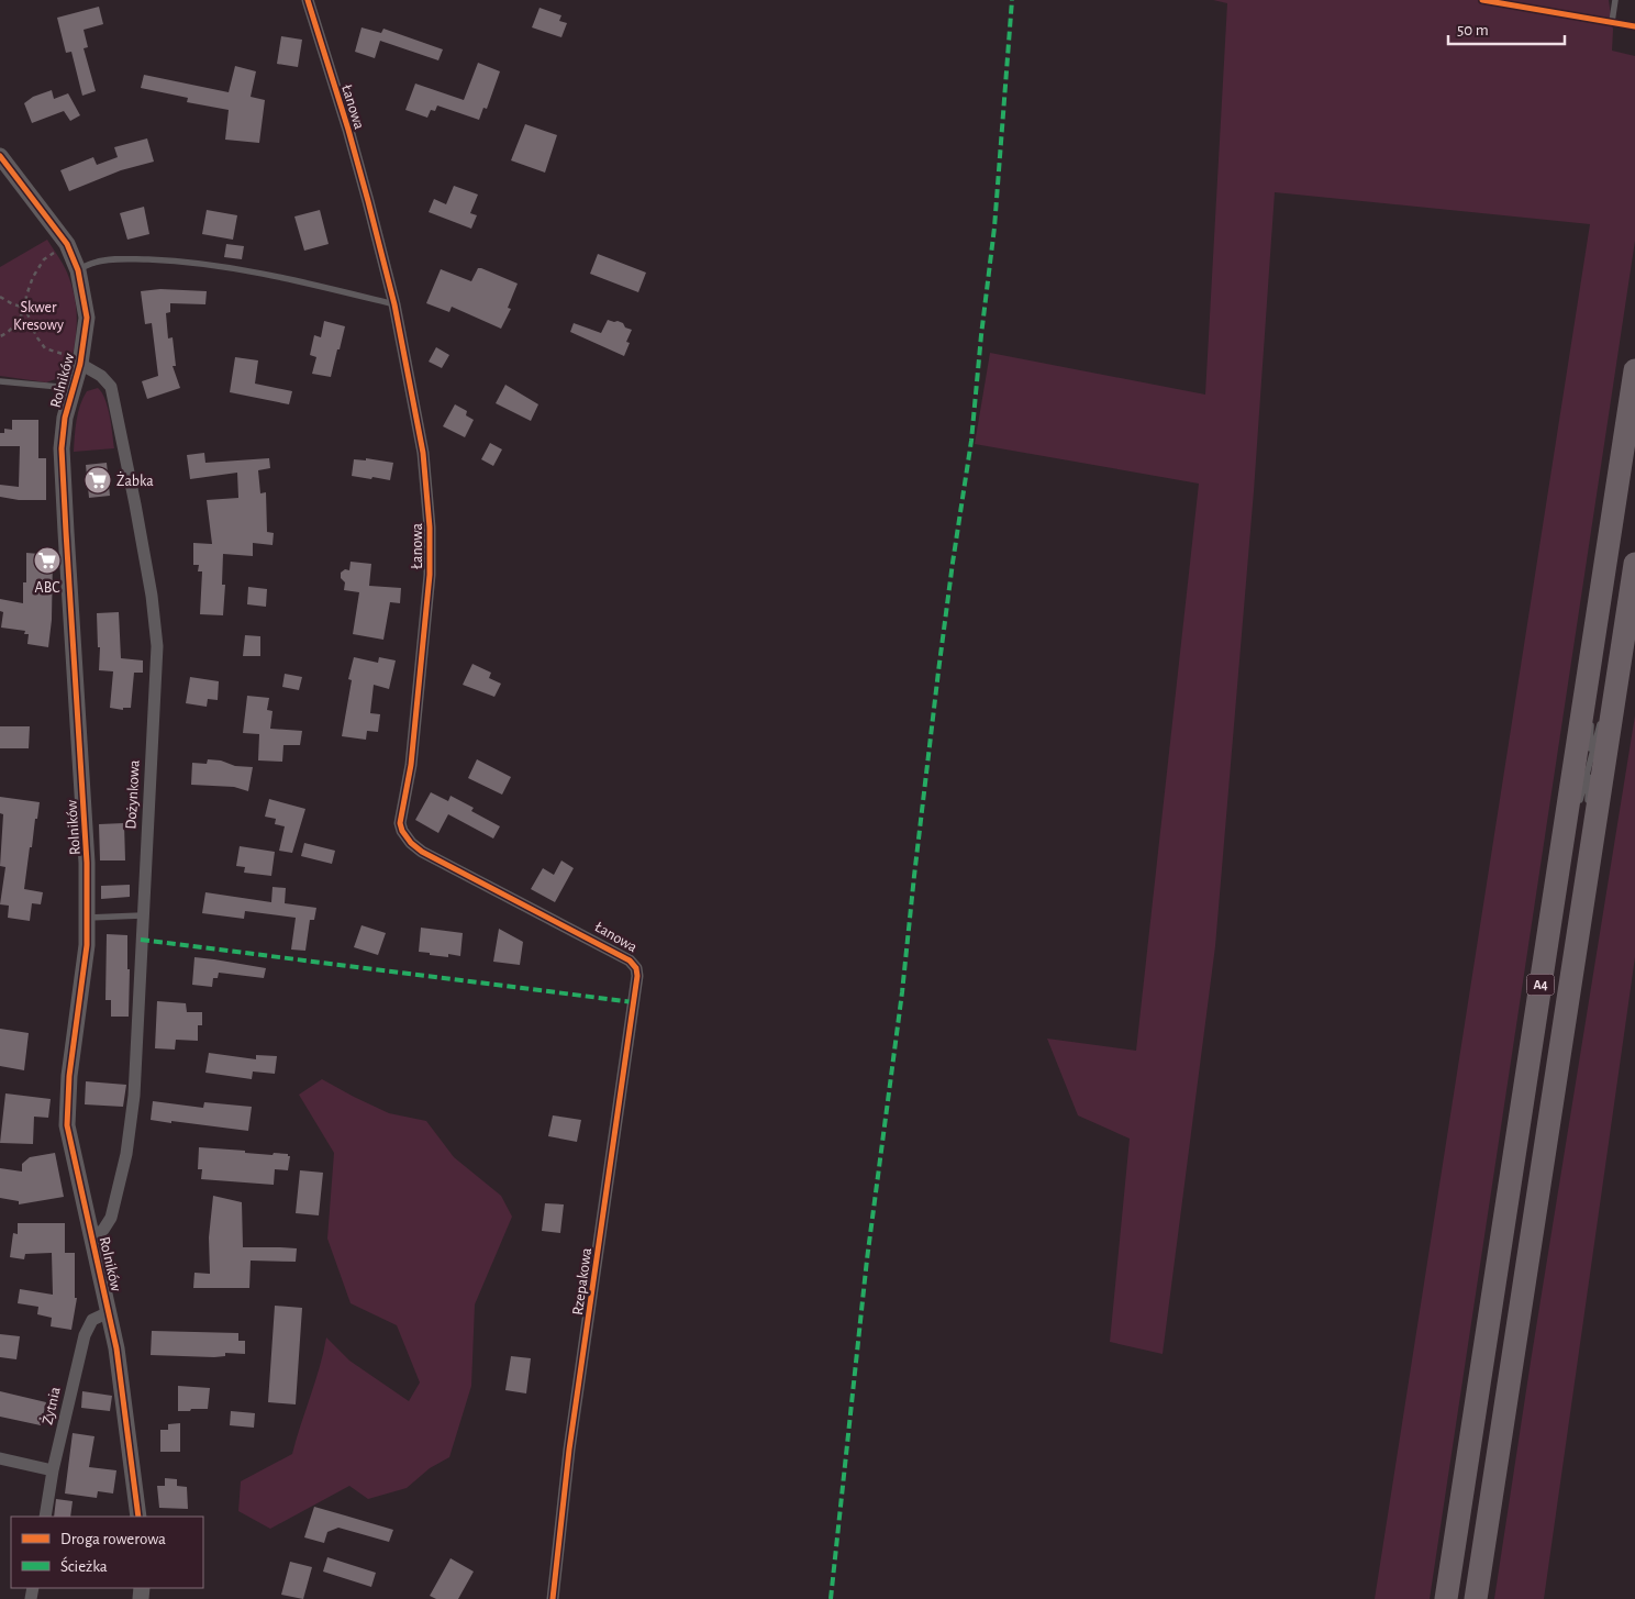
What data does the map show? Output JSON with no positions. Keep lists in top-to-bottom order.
{
  "streets": {
    "highway": ["A4"],
    "street": [
      "Łanowa",
      "Rolników",
      "Dożynkowa",
      "Rzepakowa",
      "Żytnia"
    ]
  },
  "crossings": [
    ["Łanowa", "Rzepakowa"],
    ["Rolników", "Dożynkowa"],
    ["Rolników", "Żytnia"]
  ],
  "parks": ["Skwer Kresowy"],
  "places": {
    "supermarket": ["Żabka", "ABC"]
  },
  "legend": ["Droga rowerowa", "Ścieżka"],
  "scale_bar": "50 m"
}
